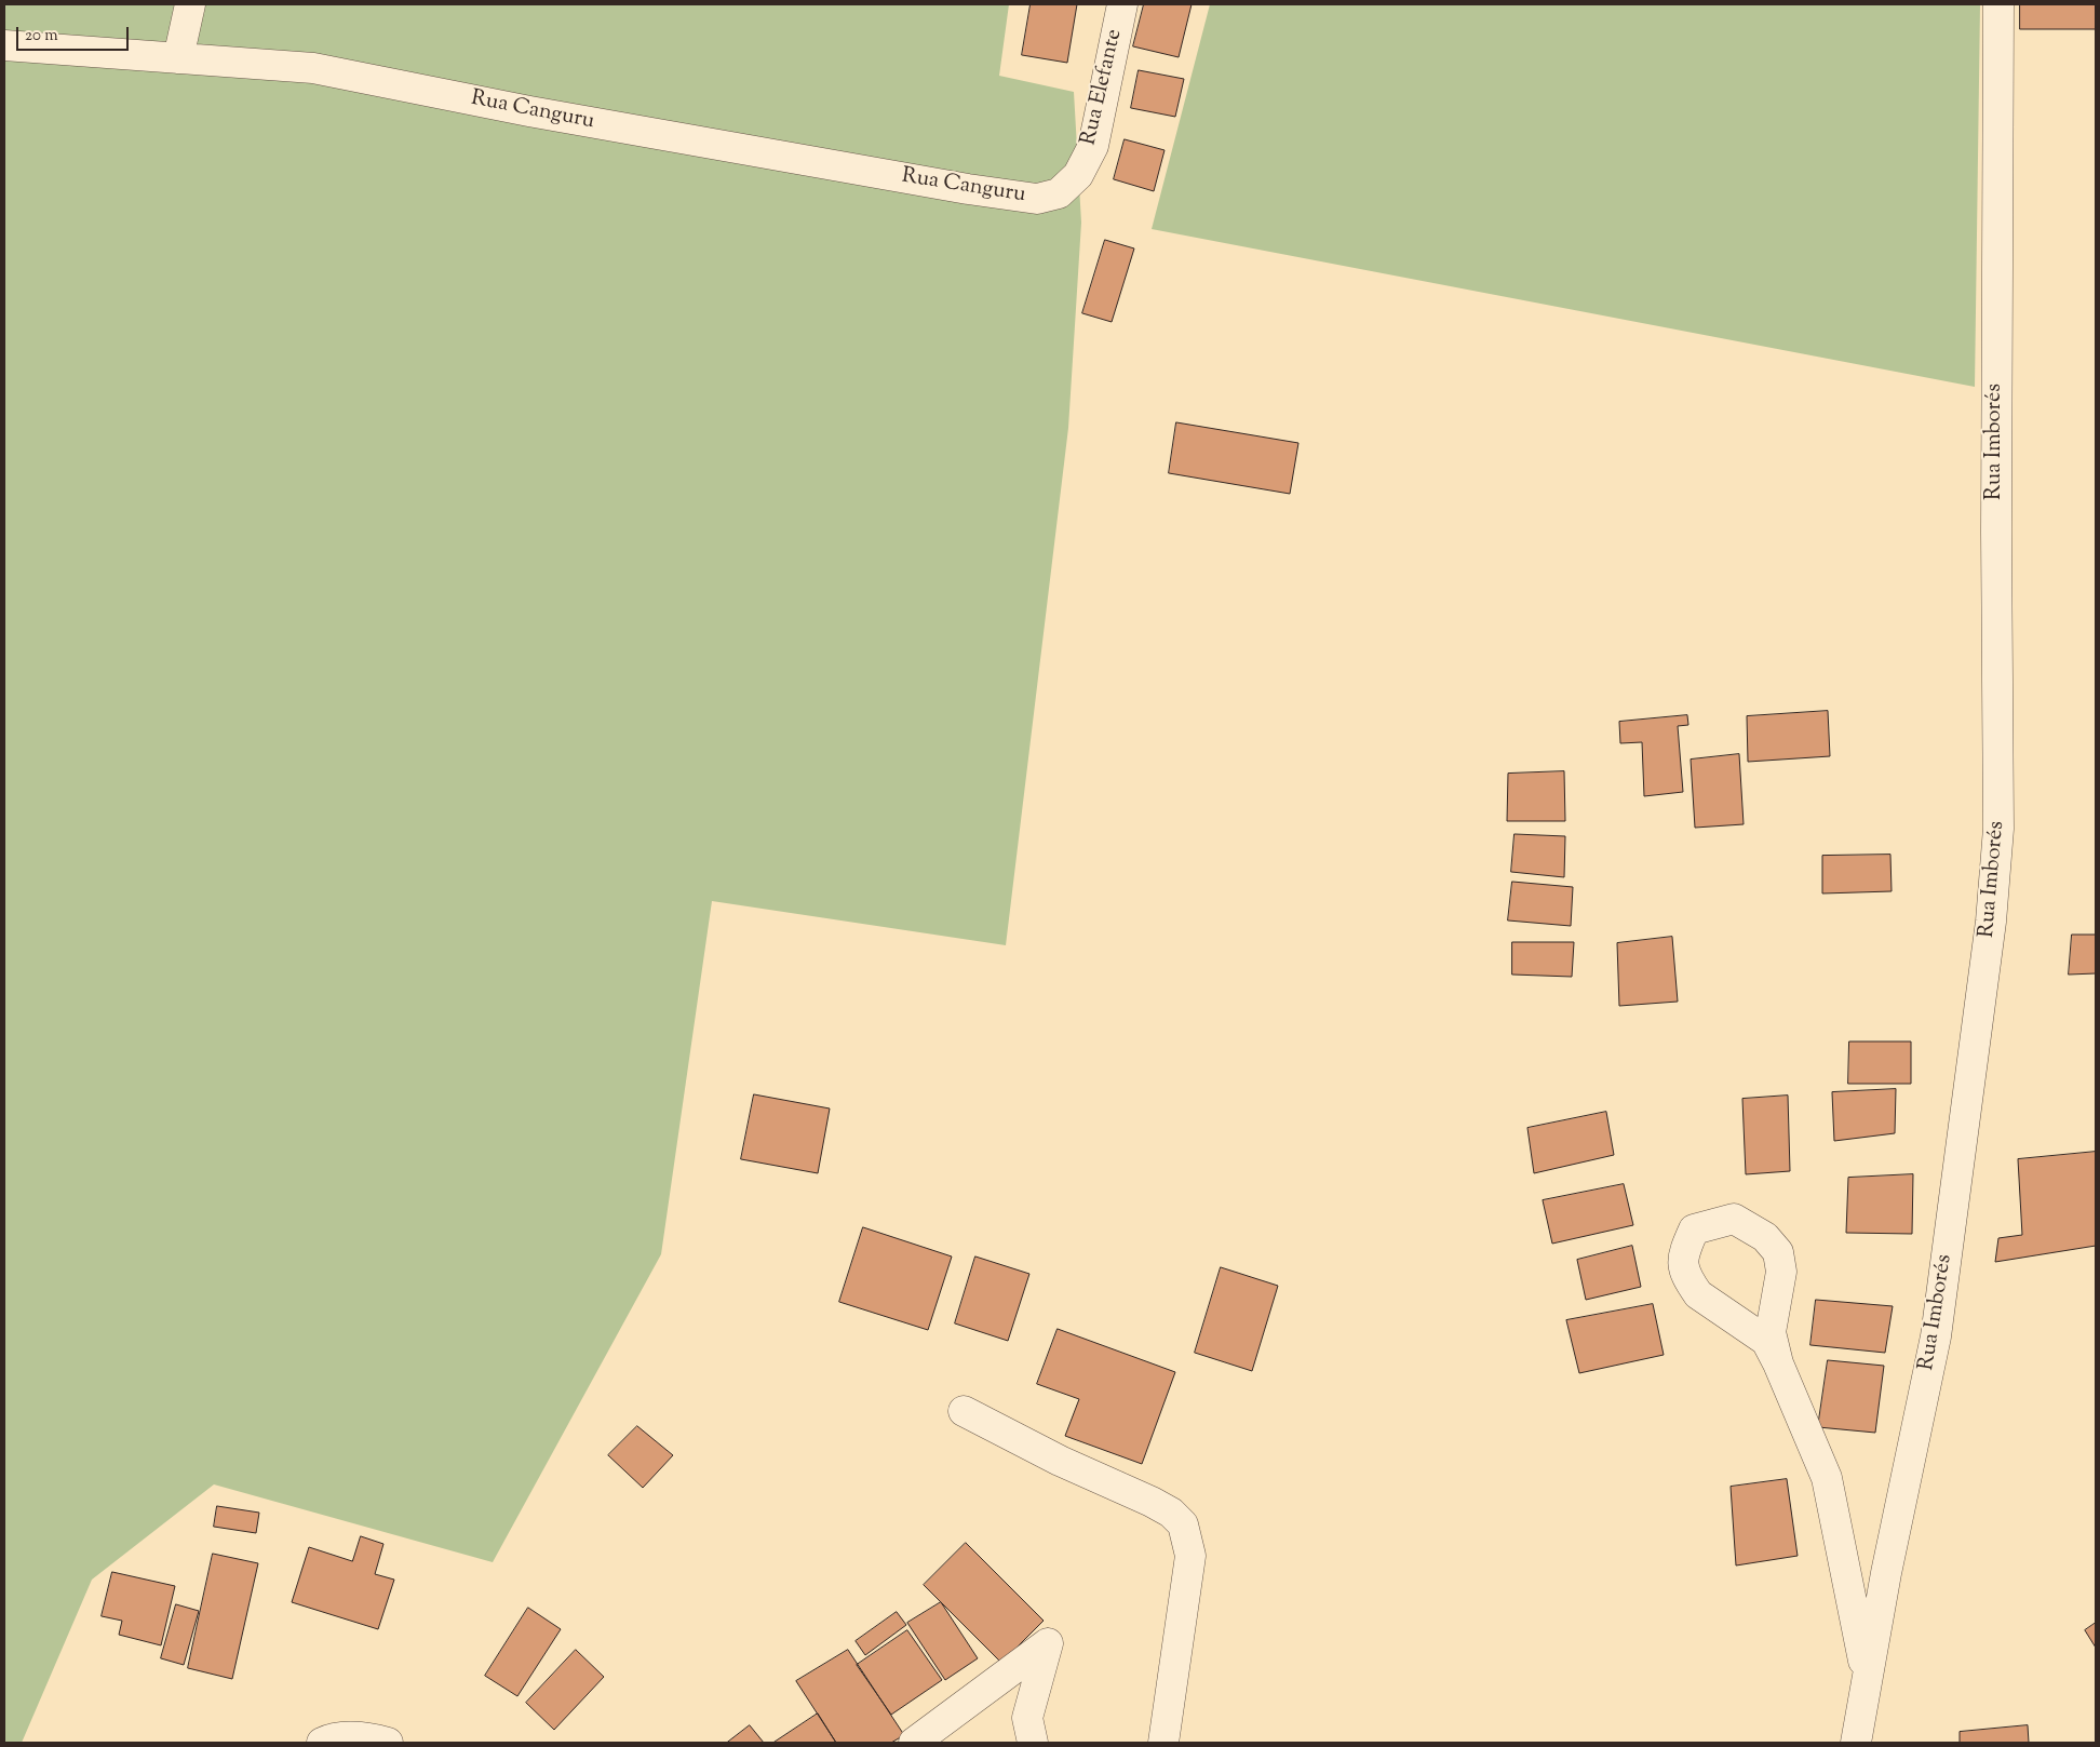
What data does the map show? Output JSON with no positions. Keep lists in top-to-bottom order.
{
  "streets": {
    "street": ["Rua Elefante", "Rua Canguru", "Rua Imborés"]
  },
  "crossings": [
    ["Rua Elefante", "Rua Canguru"]
  ],
  "scale_bar": "20 m"
}
